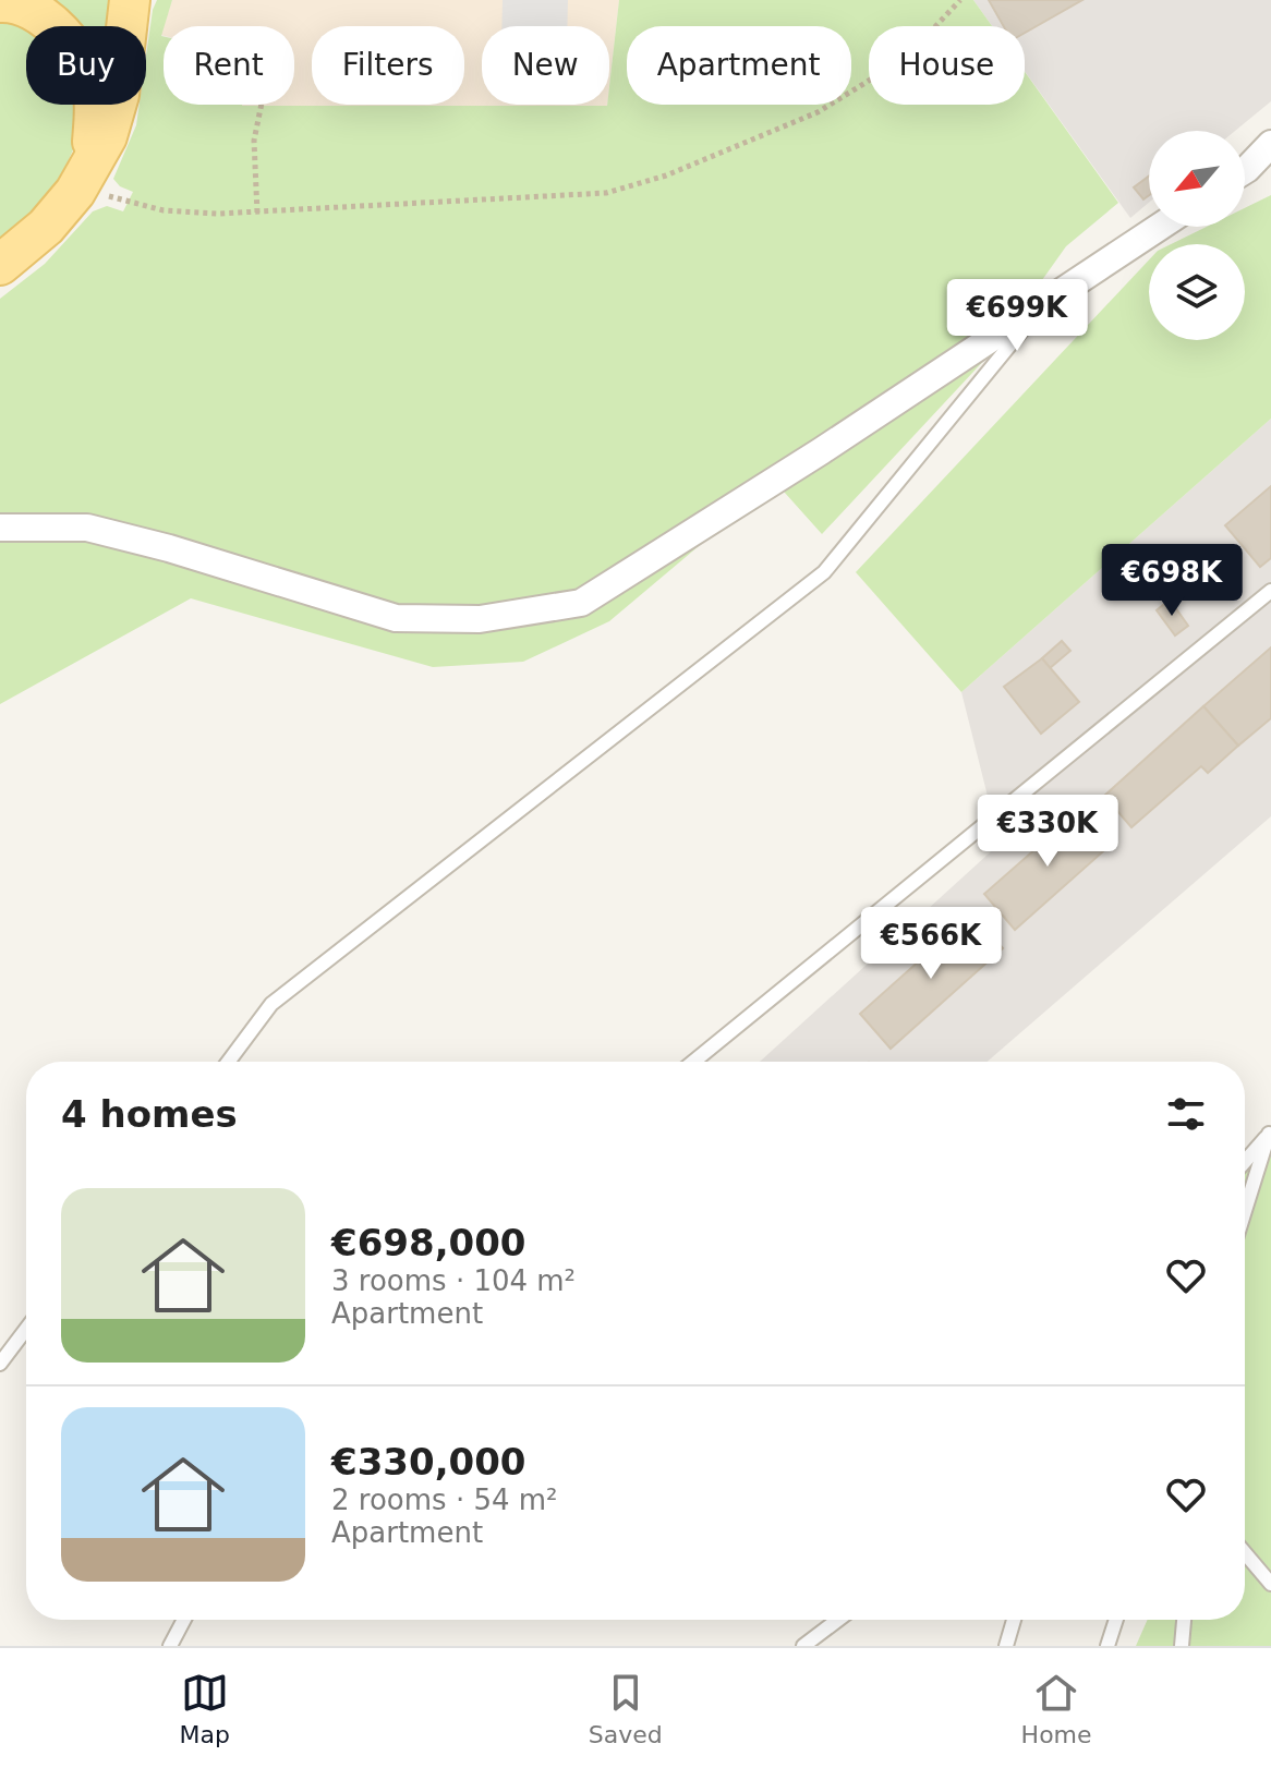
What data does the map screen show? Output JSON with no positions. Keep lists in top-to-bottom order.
{
  "north": "bottom left",
  "page": {
    "chip": [
      "Buy",
      "Rent",
      "Filters",
      "New",
      "Apartment",
      "House"
    ],
    "price": [
      "€699K",
      "€698K",
      "€330K",
      "€566K"
    ],
    "heading": "4 homes",
    "list": [
      {
        "name": "€698,000",
        "note": "3 rooms · 104 m² · Apartment"
      },
      {
        "name": "€330,000",
        "note": "2 rooms · 54 m² · Apartment"
      }
    ],
    "tabs": ["Map", "Saved", "Home"]
  }
}
